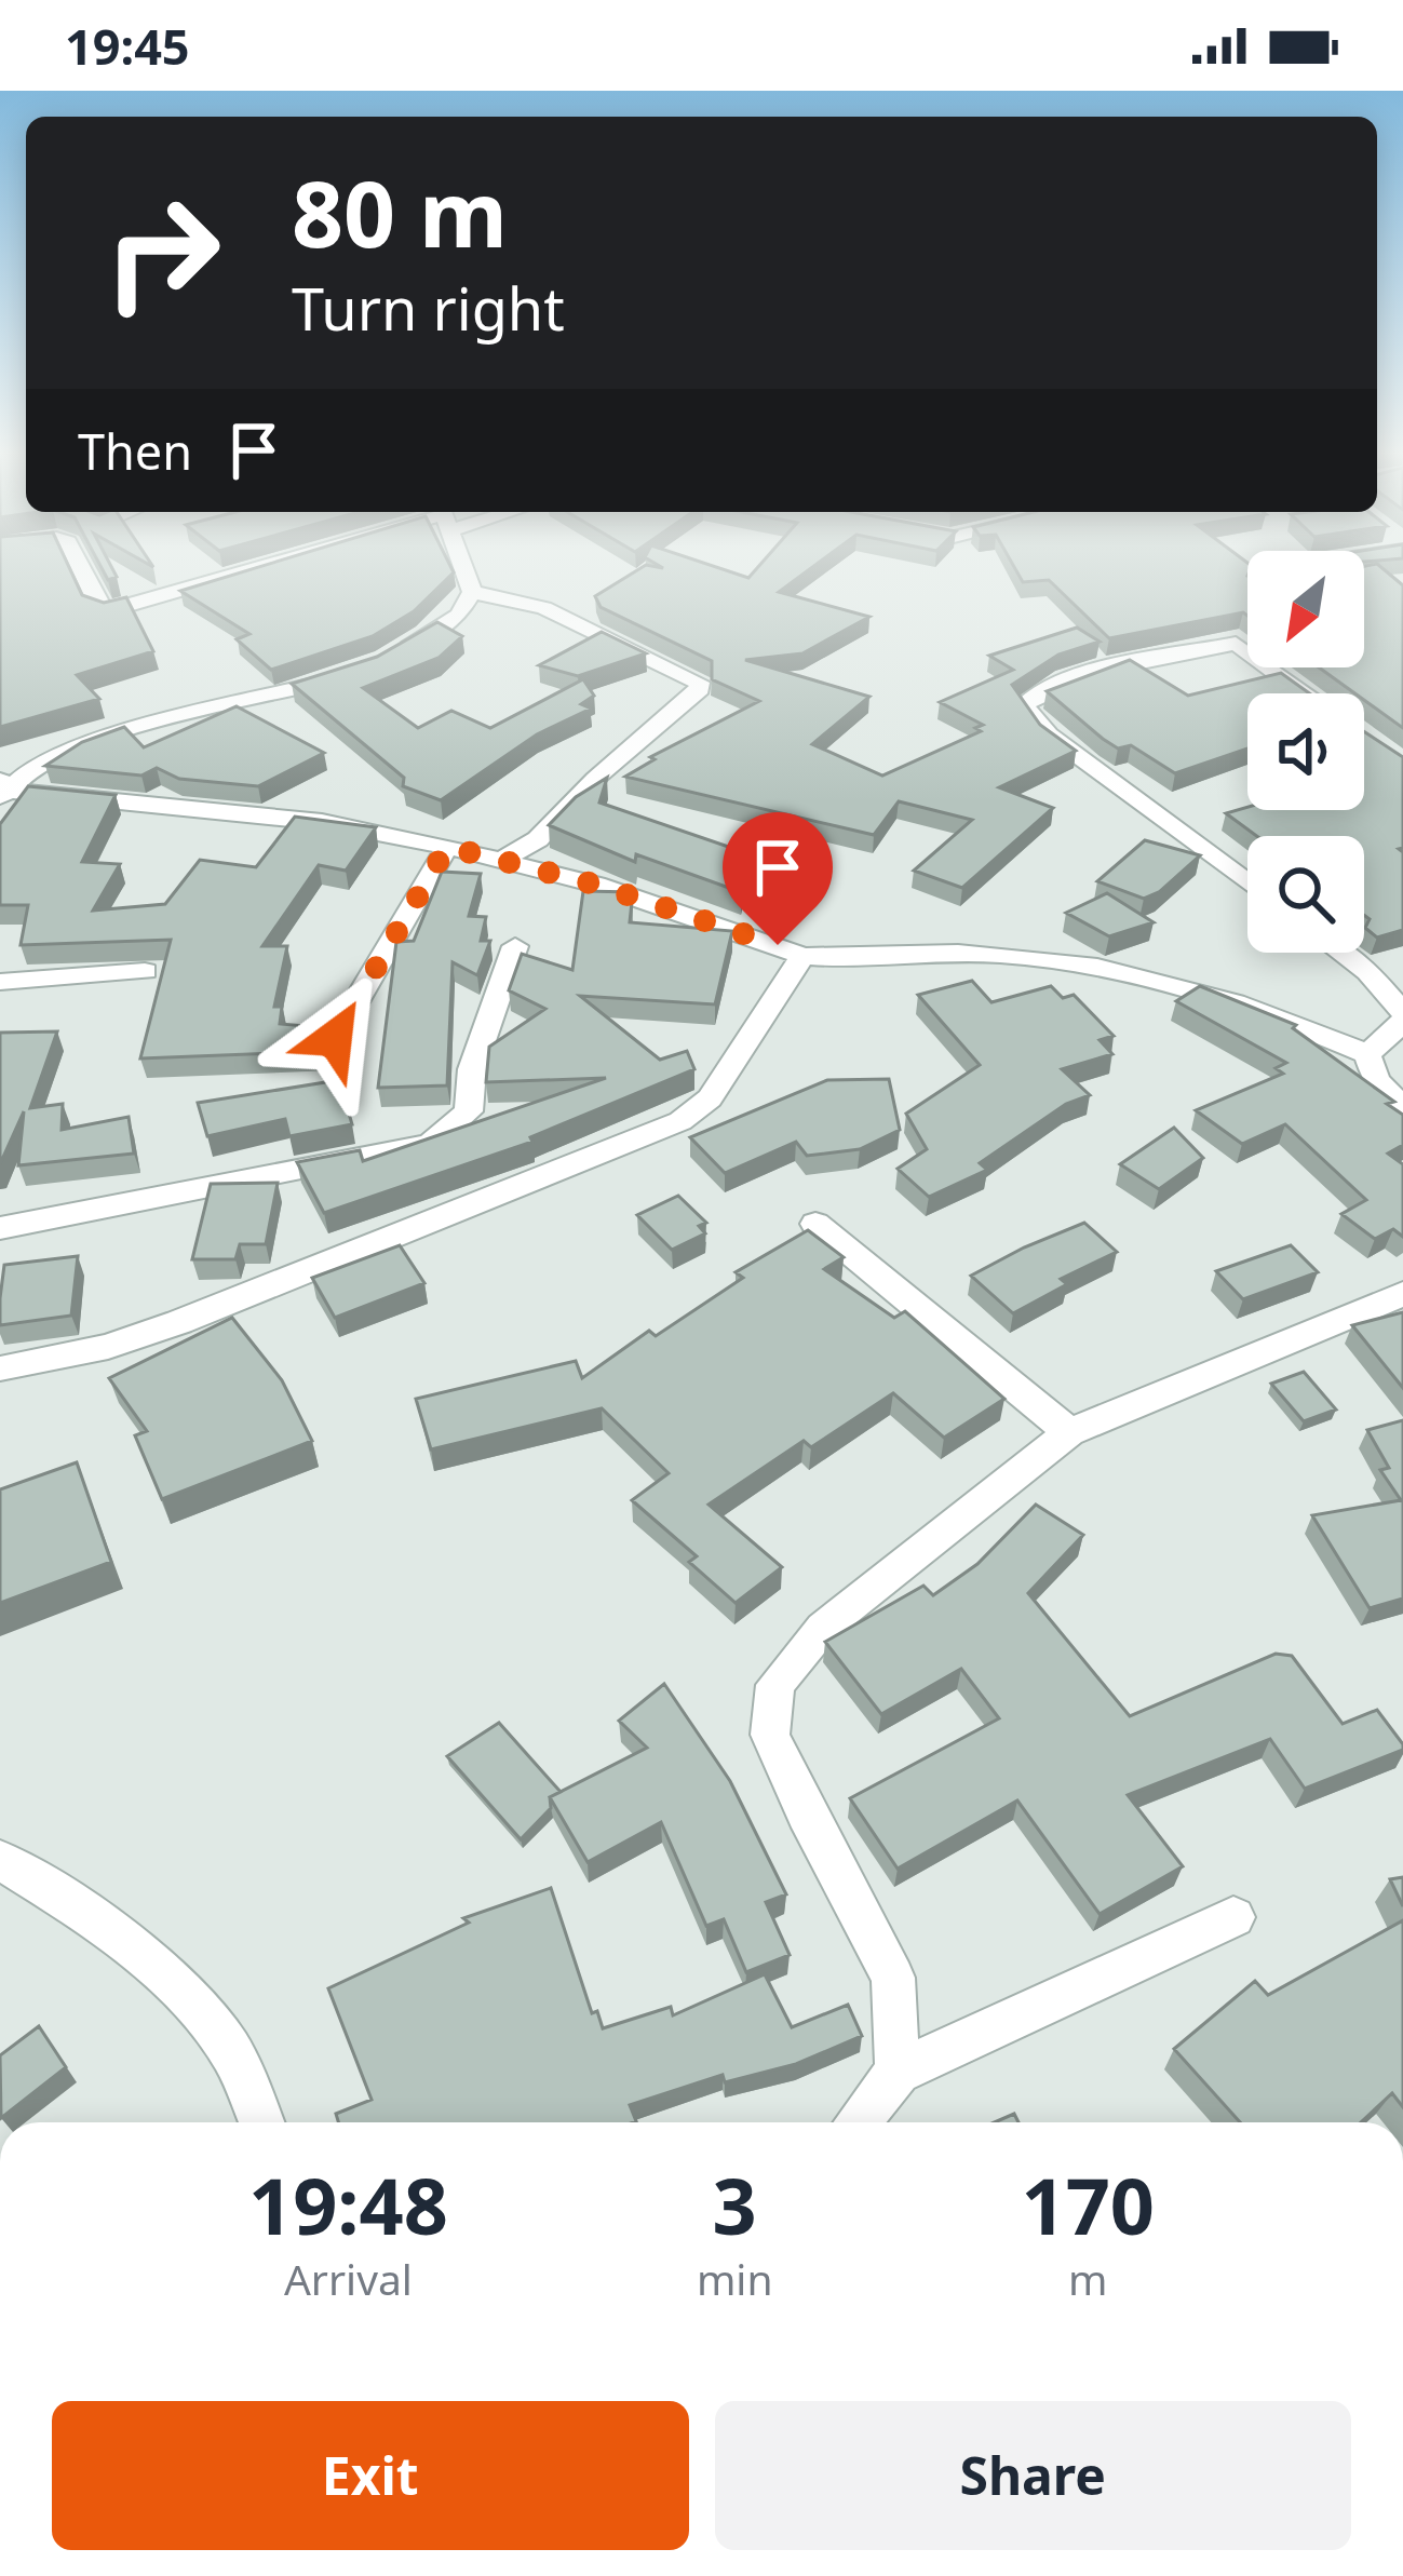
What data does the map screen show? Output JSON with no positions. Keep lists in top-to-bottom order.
{
  "north": "bottom left",
  "page": {
    "status": "19:45",
    "turn": ["80 m", "Turn right"],
    "then": "Then",
    "eta": [
      "19:48",
      "Arrival",
      "3",
      "min",
      "170",
      "m"
    ],
    "buttons": ["Exit", "Share"]
  }
}
